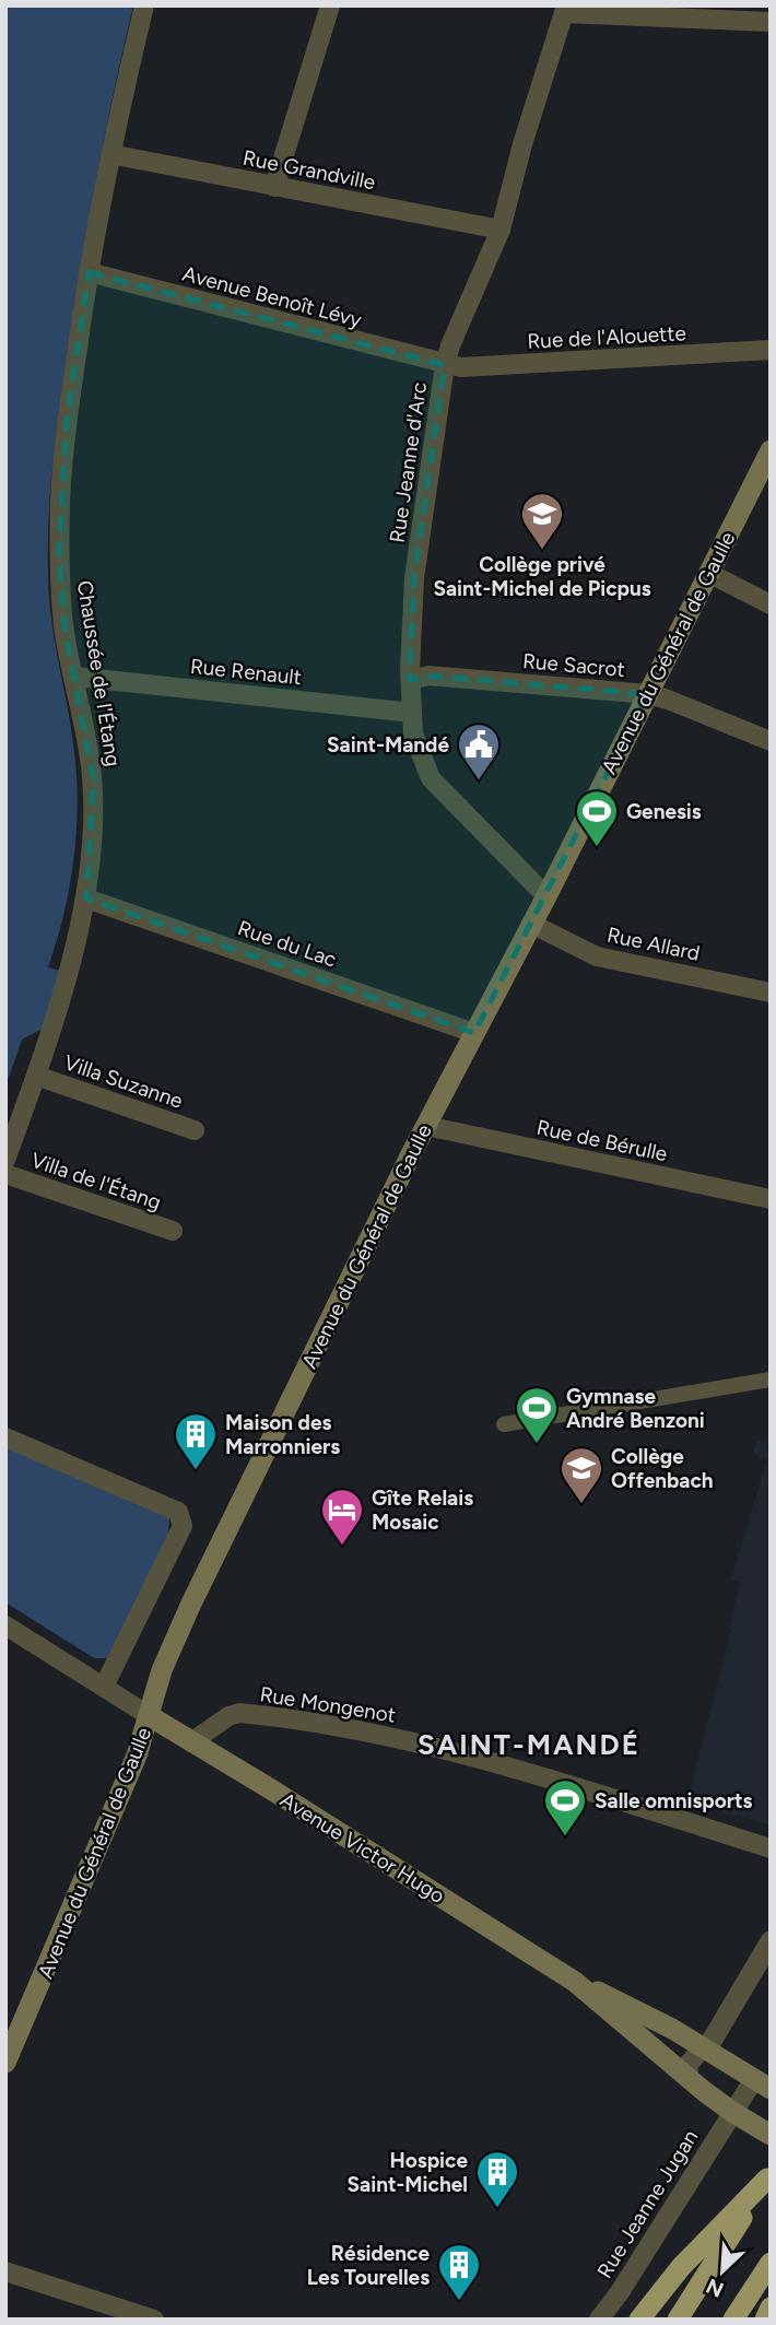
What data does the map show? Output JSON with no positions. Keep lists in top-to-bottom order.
{
  "streets": {
    "main road": ["Avenue du Général de Gaulle", "Avenue Victor Hugo"],
    "street": [
      "Rue Grandville",
      "Avenue Benoît Lévy",
      "Rue de l'Alouette",
      "Rue Jeanne d'Arc",
      "Rue Sacrot",
      "Rue Renault",
      "Chaussée de l'Étang",
      "Rue du Lac",
      "Rue Allard",
      "Villa Suzanne",
      "Rue de Bérulle",
      "Villa de l'Étang",
      "Rue Mongenot",
      "Rue Jeanne Jugan"
    ]
  },
  "crossings": [
    ["Rue Grandville", "Rue Jeanne d'Arc"],
    ["Rue Grandville", "Chaussée de l'Étang"],
    ["Avenue Benoît Lévy", "Rue de l'Alouette"],
    ["Avenue Benoît Lévy", "Rue Jeanne d'Arc"],
    ["Avenue Benoît Lévy", "Chaussée de l'Étang"],
    ["Rue de l'Alouette", "Rue Jeanne d'Arc"],
    ["Rue Jeanne d'Arc", "Avenue du Général de Gaulle"],
    ["Rue Jeanne d'Arc", "Rue Sacrot"],
    ["Rue Jeanne d'Arc", "Rue Renault"],
    ["Avenue du Général de Gaulle", "Rue Sacrot"],
    ["Avenue du Général de Gaulle", "Rue du Lac"],
    ["Avenue du Général de Gaulle", "Rue Allard"],
    ["Avenue du Général de Gaulle", "Rue de Bérulle"],
    ["Avenue du Général de Gaulle", "Avenue Victor Hugo"],
    ["Rue Renault", "Chaussée de l'Étang"],
    ["Chaussée de l'Étang", "Rue du Lac"],
    ["Chaussée de l'Étang", "Villa Suzanne"],
    ["Rue Mongenot", "Avenue Victor Hugo"]
  ],
  "districts": ["SAINT-MANDÉ"],
  "places": {
    "school or university": ["Collège privé Saint-Michel de Picpus", "Collège Offenbach"],
    "public building": ["Saint-Mandé"],
    "sports": ["Genesis", "Gymnase André Benzoni", "Salle omnisports"],
    "building": ["Maison des Marronniers", "Hospice Saint-Michel", "Résidence Les Tourelles"],
    "hotel": ["Gîte Relais Mosaic"]
  },
  "north": "bottom left"
}
